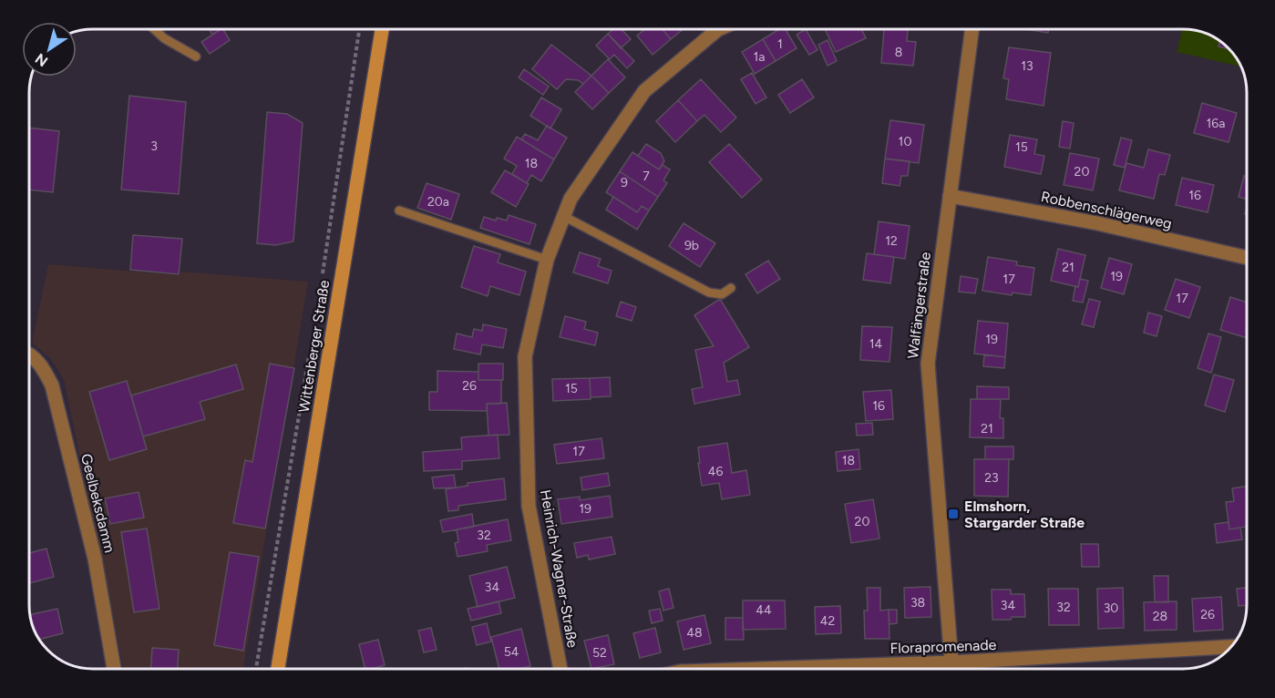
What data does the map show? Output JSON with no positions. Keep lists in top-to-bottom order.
{
  "streets": {
    "main road": ["Wittenberger Straße"],
    "street": [
      "Robbenschlägerweg",
      "Walfängerstraße",
      "Geelbeksdamm",
      "Heinrich-Wagner-Straße",
      "Florapromenade"
    ]
  },
  "crossings": [
    ["Robbenschlägerweg", "Walfängerstraße"],
    ["Walfängerstraße", "Florapromenade"]
  ],
  "places": {
    "transit": ["Elmshorn, Stargarder Straße"]
  },
  "house_numbers": [
    "1",
    "8",
    "1a",
    "13",
    "16a",
    "10",
    "3",
    "15",
    "18",
    "20",
    "7",
    "9",
    "16",
    "20a",
    "12",
    "9b",
    "21",
    "19",
    "17",
    "17",
    "19",
    "14",
    "26",
    "15",
    "16",
    "21",
    "17",
    "18",
    "46",
    "23",
    "19",
    "20",
    "32",
    "34",
    "38",
    "34",
    "32",
    "30",
    "44",
    "26",
    "28",
    "42",
    "48",
    "54",
    "52"
  ],
  "north": "bottom left"
}
